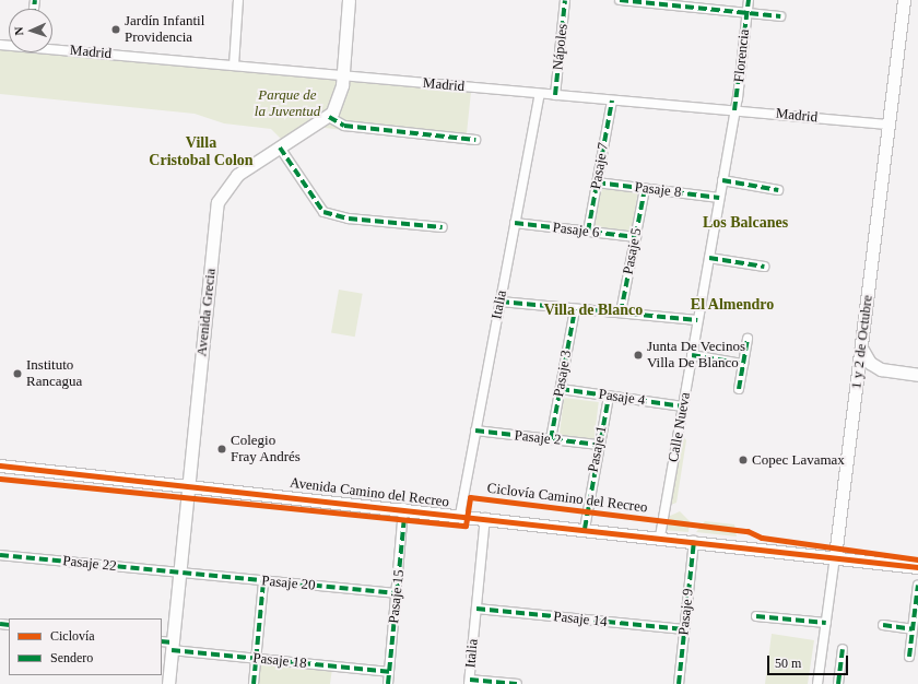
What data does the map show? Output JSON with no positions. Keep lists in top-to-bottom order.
{
  "streets": {
    "street": [
      "Nápoles",
      "Madrid",
      "Florencia",
      "Pasaje 7",
      "Pasaje 8",
      "Pasaje 6",
      "Pasaje 5",
      "Italia",
      "Avenida Grecia",
      "1 y 2 de Octubre",
      "Pasaje 3",
      "Pasaje 4",
      "Calle Nueva",
      "Pasaje 2",
      "Pasaje 1",
      "Avenida Camino del Recreo",
      "Pasaje 22",
      "Pasaje 20",
      "Pasaje 15",
      "Pasaje 9",
      "Pasaje 14",
      "Pasaje 18"
    ],
    "cycle path": ["Ciclovía Camino del Recreo"]
  },
  "crossings": [
    ["Nápoles", "Madrid"],
    ["Madrid", "Florencia"],
    ["Madrid", "Pasaje 7"],
    ["Madrid", "Italia"],
    ["Madrid", "1 y 2 de Octubre"],
    ["Madrid", "Calle Nueva"],
    ["Florencia", "Calle Nueva"],
    ["Pasaje 7", "Pasaje 8"],
    ["Pasaje 7", "Pasaje 6"],
    ["Pasaje 8", "Pasaje 5"],
    ["Pasaje 8", "Calle Nueva"],
    ["Pasaje 6", "Pasaje 5"],
    ["Pasaje 6", "Italia"],
    ["Italia", "Pasaje 2"],
    ["Italia", "Avenida Camino del Recreo"],
    ["Italia", "Pasaje 14"],
    ["Avenida Grecia", "Avenida Camino del Recreo"],
    ["Avenida Grecia", "Pasaje 22"],
    ["Avenida Grecia", "Pasaje 20"],
    ["Avenida Grecia", "Pasaje 18"],
    ["1 y 2 de Octubre", "Avenida Camino del Recreo"],
    ["Pasaje 3", "Pasaje 4"],
    ["Pasaje 3", "Pasaje 2"],
    ["Pasaje 4", "Calle Nueva"],
    ["Pasaje 4", "Pasaje 1"],
    ["Calle Nueva", "Avenida Camino del Recreo"],
    ["Pasaje 2", "Pasaje 1"],
    ["Pasaje 1", "Avenida Camino del Recreo"],
    ["Avenida Camino del Recreo", "Pasaje 15"],
    ["Avenida Camino del Recreo", "Pasaje 9"],
    ["Pasaje 22", "Pasaje 20"],
    ["Pasaje 20", "Pasaje 15"],
    ["Pasaje 15", "Pasaje 18"],
    ["Pasaje 9", "Pasaje 14"]
  ],
  "districts": [
    "Villa Cristobal Colon",
    "Los Balcanes",
    "El Almendro",
    "Villa de Blanco"
  ],
  "parks": ["Parque de la Juventud"],
  "places": [
    "Jardín Infantil Providencia",
    "Junta De Vecinos Villa De Blanco",
    "Instituto Rancagua",
    "Colegio Fray Andrés",
    "Copec Lavamax"
  ],
  "legend": ["Ciclovía", "Sendero"],
  "scale_bar": "50 m",
  "north": "left"
}
